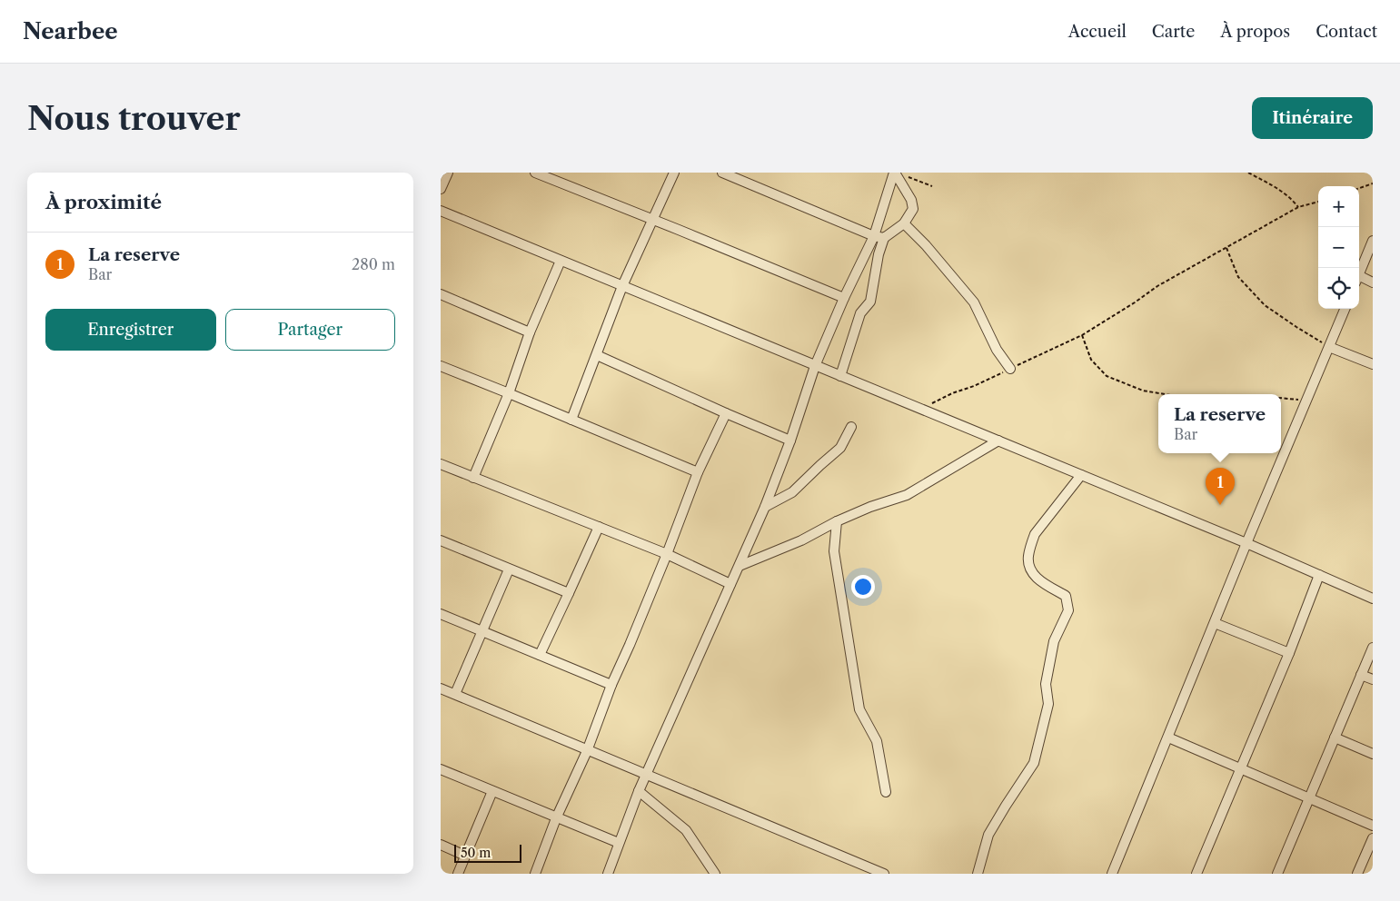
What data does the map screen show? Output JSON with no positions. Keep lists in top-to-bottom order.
{
  "scale_bar": "50 m",
  "page": {
    "header": "Nearbee",
    "nav": [
      "Accueil",
      "Carte",
      "À propos",
      "Contact"
    ],
    "buttons": [
      "Itinéraire",
      ["Enregistrer", "Partager"]
    ],
    "title": "Nous trouver",
    "heading": "À proximité",
    "map_buttons": ["+", "−"],
    "list": [
      {
        "mark": "1",
        "name": "La reserve",
        "note": "Bar",
        "value": "280 m"
      }
    ],
    "popup": ["La reserve", "Bar"],
    "pins": "1",
    "scale": "50 m"
  }
}
